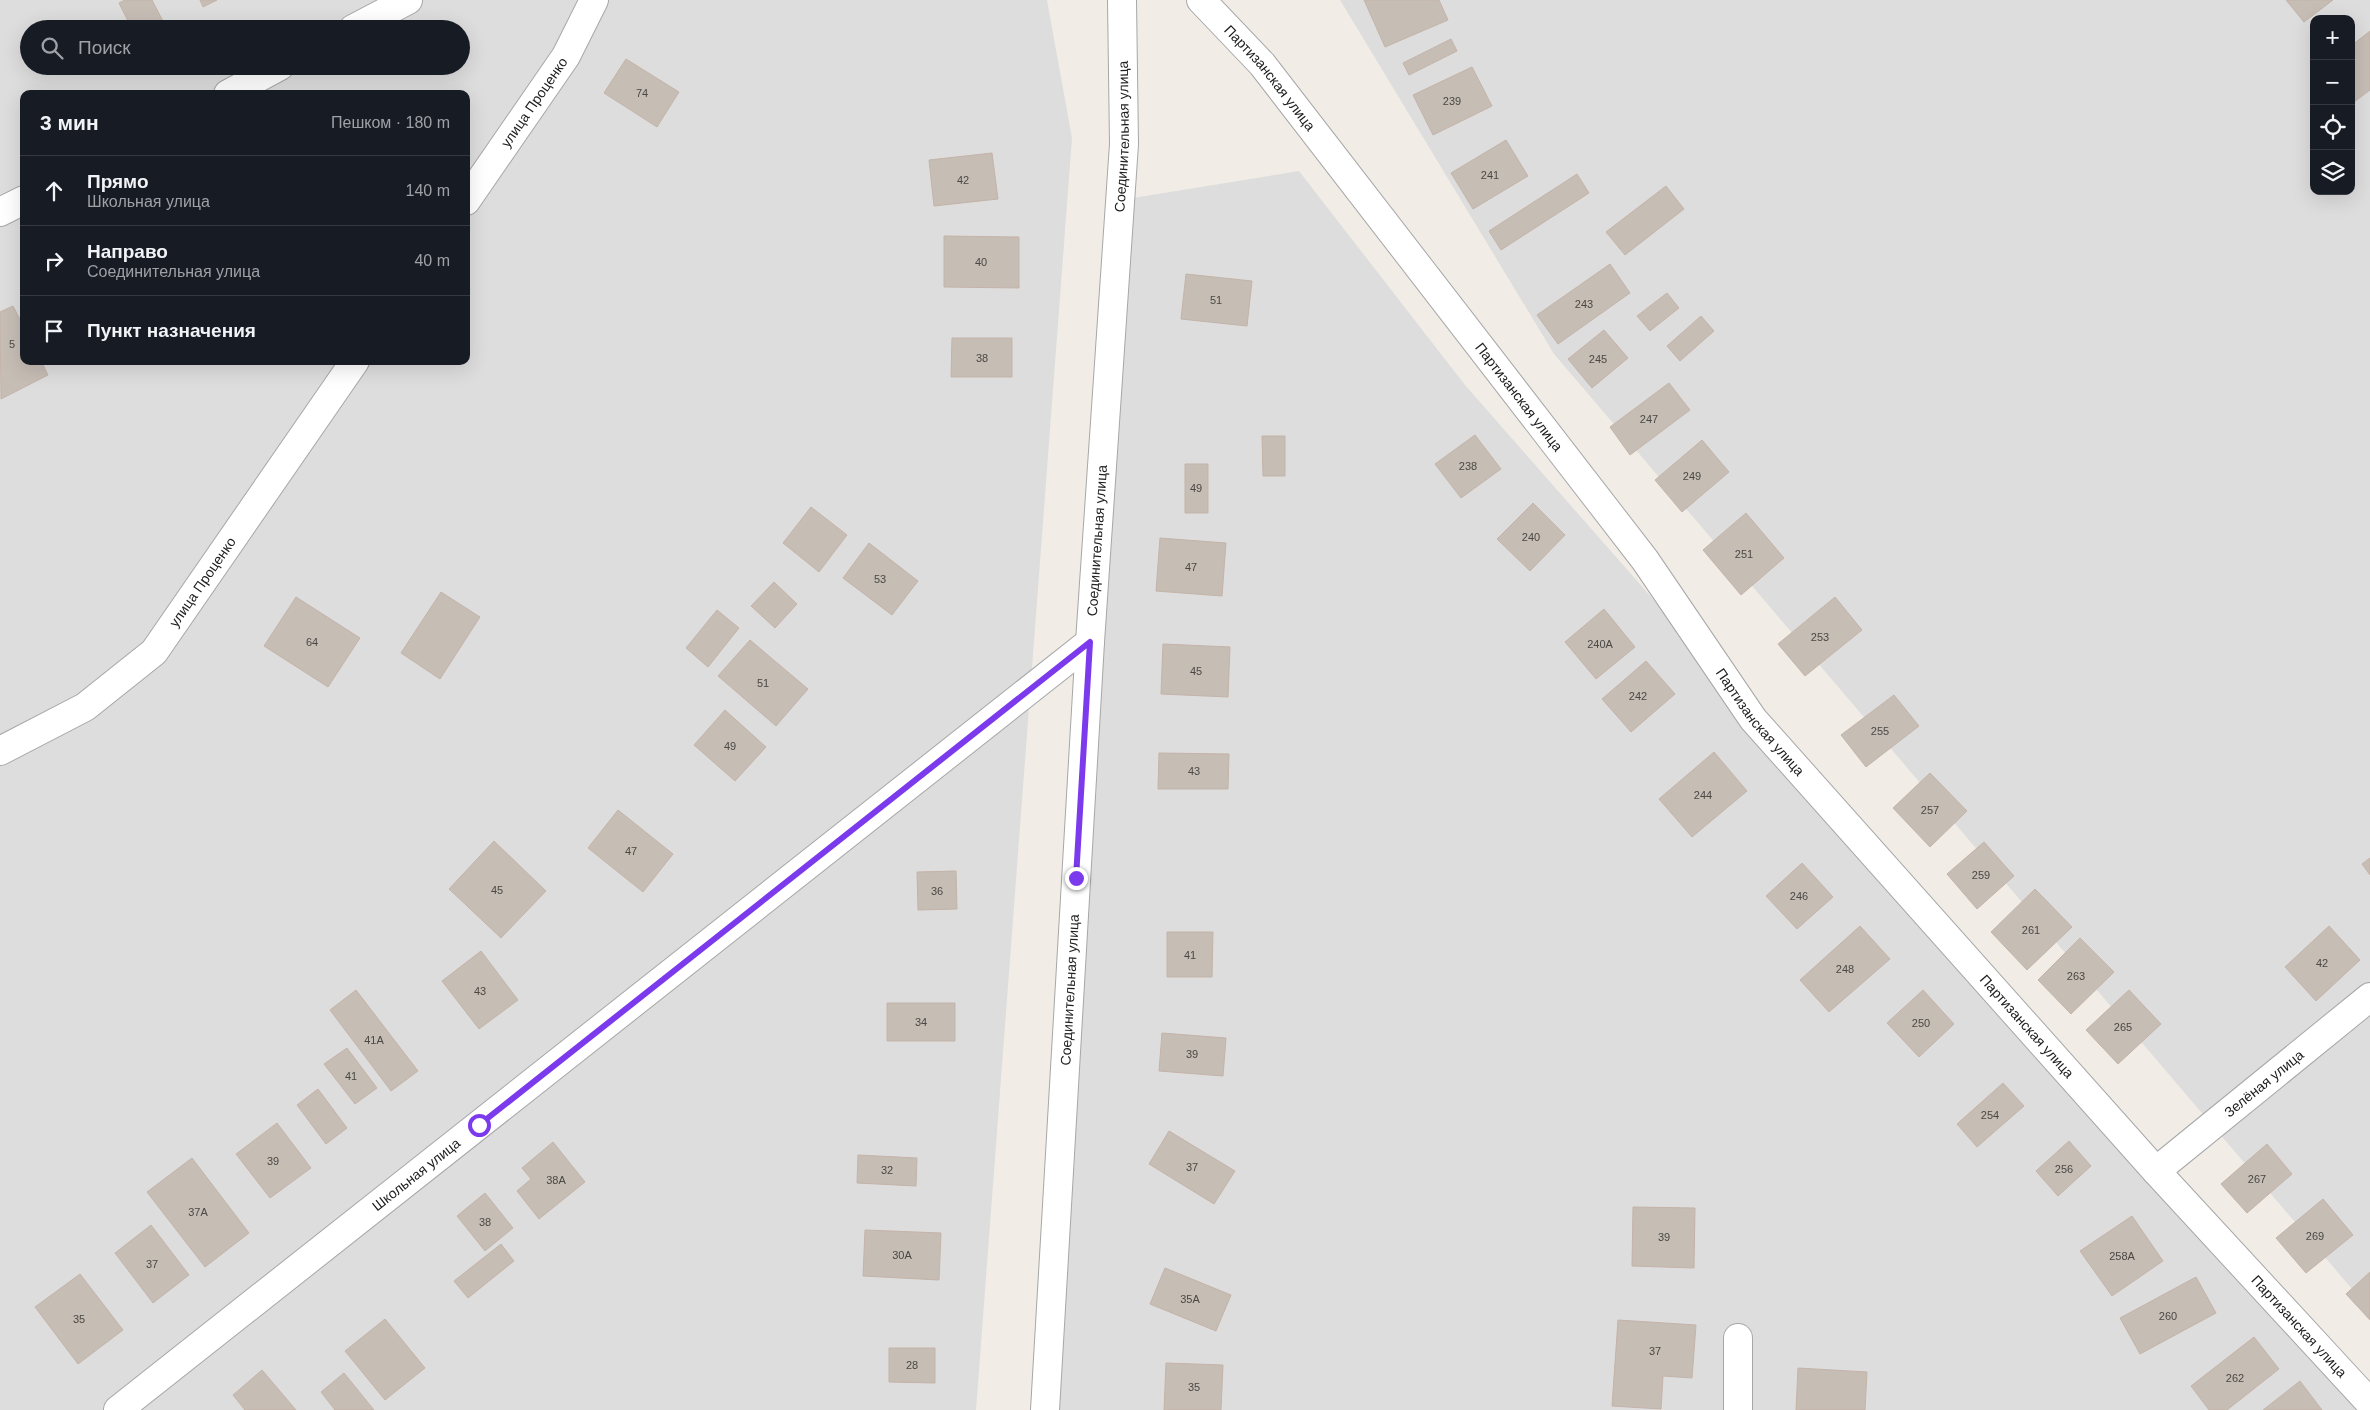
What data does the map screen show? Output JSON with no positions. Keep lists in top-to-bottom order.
{
  "streets": {
    "street": [
      "Партизанская улица",
      "улица Проценко",
      "Соединительная улица",
      "Зелёная улица",
      "Школьная улица"
    ]
  },
  "crossings": [
    ["Партизанская улица", "Зелёная улица"],
    ["Соединительная улица", "Школьная улица"]
  ],
  "house_numbers": [
    "74",
    "239",
    "241",
    "42",
    "40",
    "51",
    "243",
    "5",
    "38",
    "245",
    "247",
    "238",
    "249",
    "49",
    "240",
    "251",
    "47",
    "53",
    "253",
    "64",
    "240А",
    "45",
    "51",
    "242",
    "255",
    "49",
    "43",
    "244",
    "257",
    "47",
    "259",
    "45",
    "36",
    "246",
    "261",
    "41",
    "42",
    "248",
    "263",
    "43",
    "34",
    "250",
    "265",
    "41А",
    "39",
    "41",
    "254",
    "39",
    "37",
    "256",
    "32",
    "267",
    "38А",
    "37А",
    "38",
    "269",
    "39",
    "30А",
    "258А",
    "37",
    "35А",
    "260",
    "35",
    "37",
    "28",
    "262",
    "35"
  ],
  "page": {
    "map_buttons": ["+", "−"],
    "search": "Поиск",
    "heading": ["3 мин", "Пешком · 180 m"],
    "list": [
      ["Прямо", "Школьная улица", "140 m"],
      ["Направо", "Соединительная улица", "40 m"],
      "Пункт назначения"
    ]
  }
}
